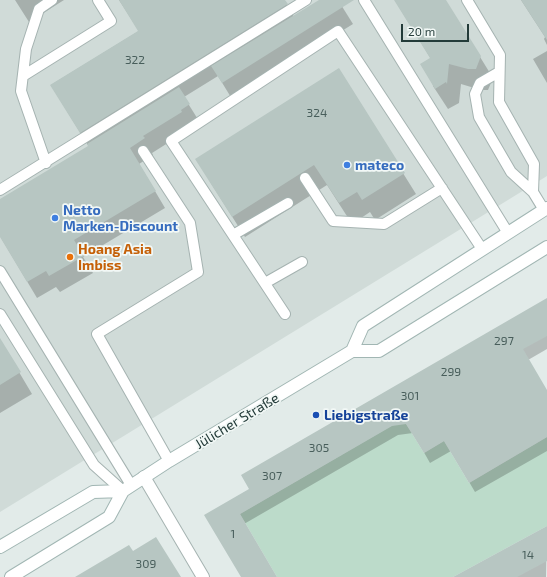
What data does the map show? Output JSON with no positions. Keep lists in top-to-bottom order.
{
  "streets": {
    "main road": ["Jülicher Straße"]
  },
  "places": [
    "mateco",
    "Netto Marken-Discount",
    "Hoang Asia Imbiss",
    "Liebigstraße"
  ],
  "house_numbers": [
    "322",
    "324",
    "297",
    "299",
    "301",
    "305",
    "307",
    "1",
    "14",
    "309"
  ],
  "scale_bar": "20 m"
}
